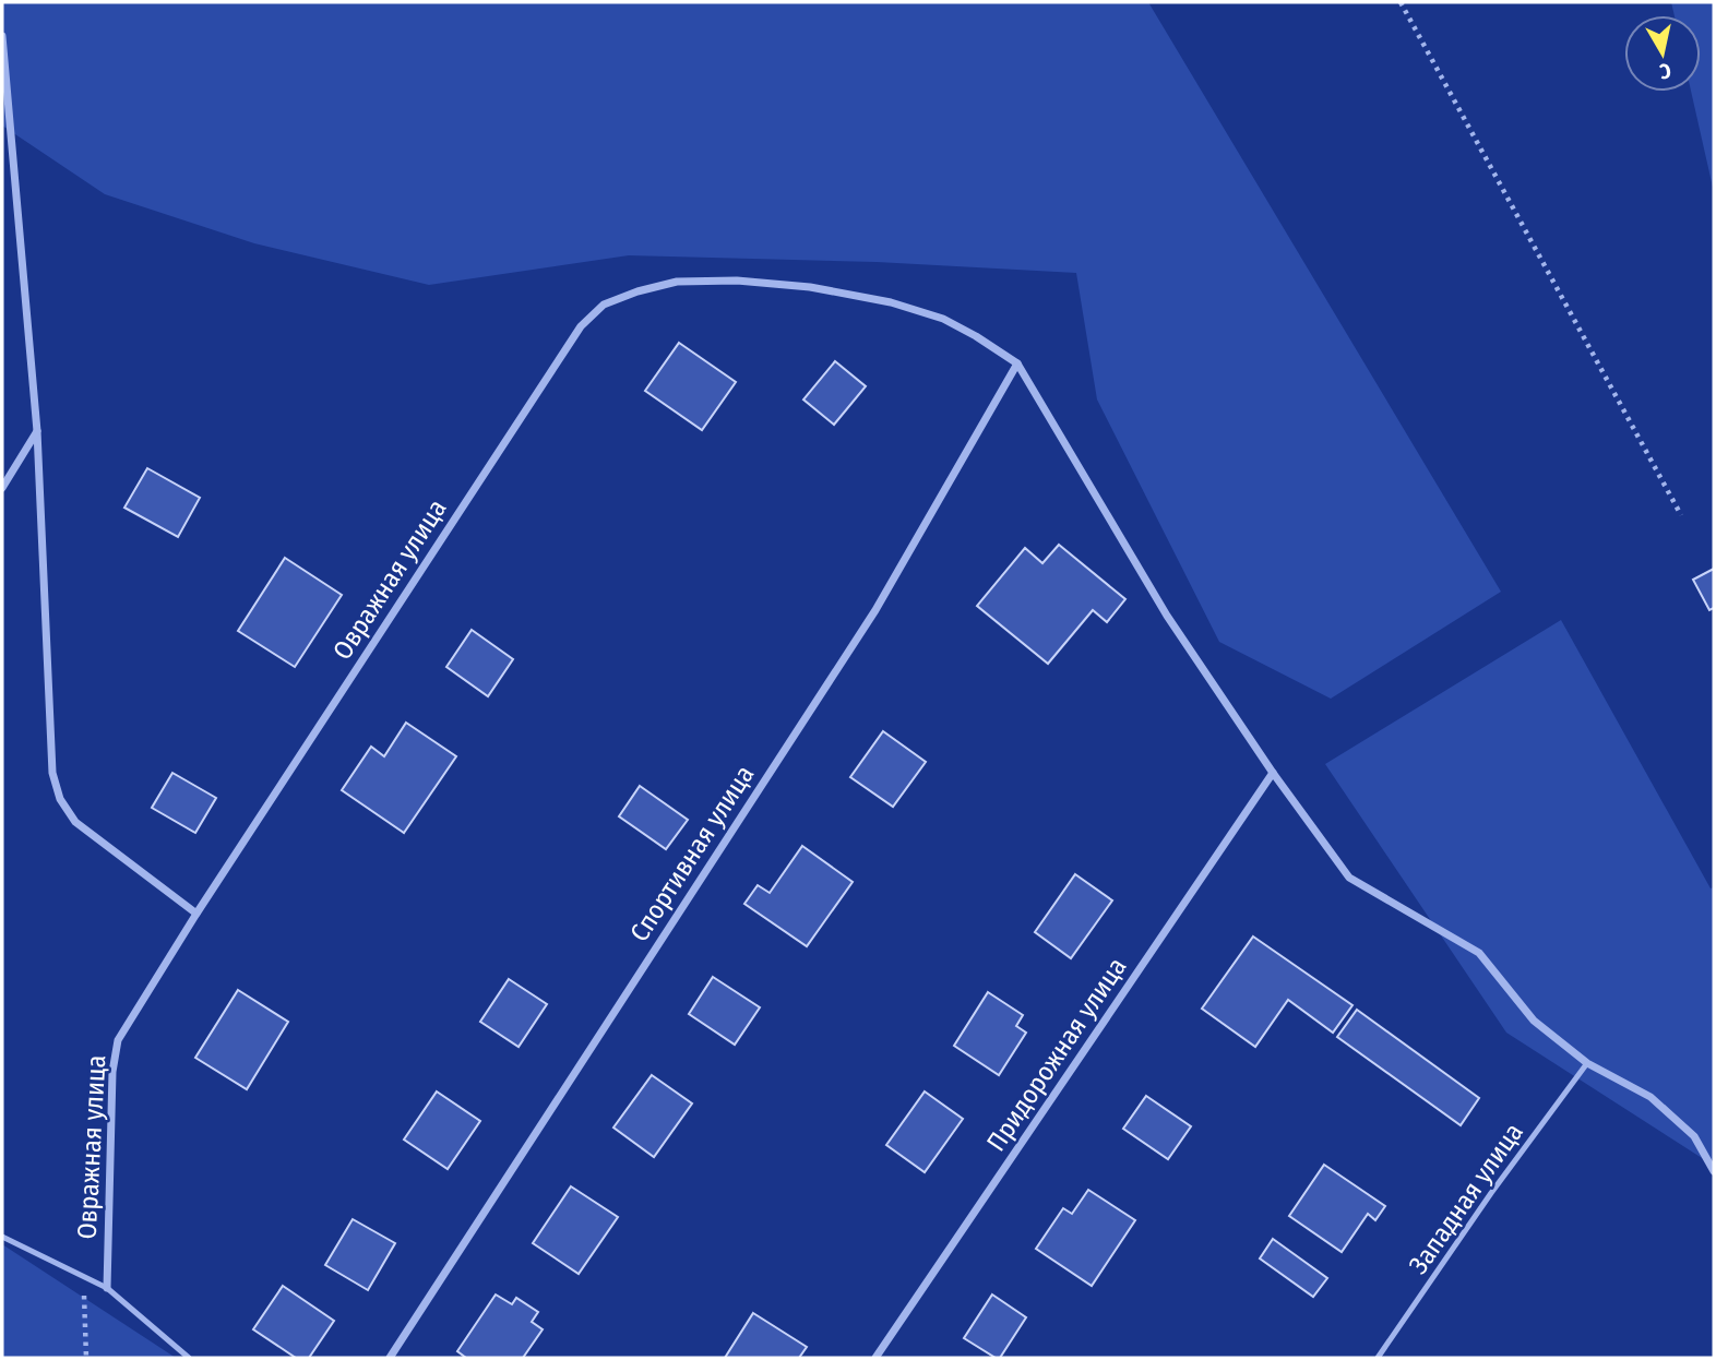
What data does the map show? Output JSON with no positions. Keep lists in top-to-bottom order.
{
  "streets": {
    "street": ["Овражная улица", "Спортивная улица", "Придорожная улица"],
    "lane": ["Западная улица"]
  },
  "crossings": [
    ["Овражная улица", "Спортивная улица"]
  ],
  "north": "bottom"
}
